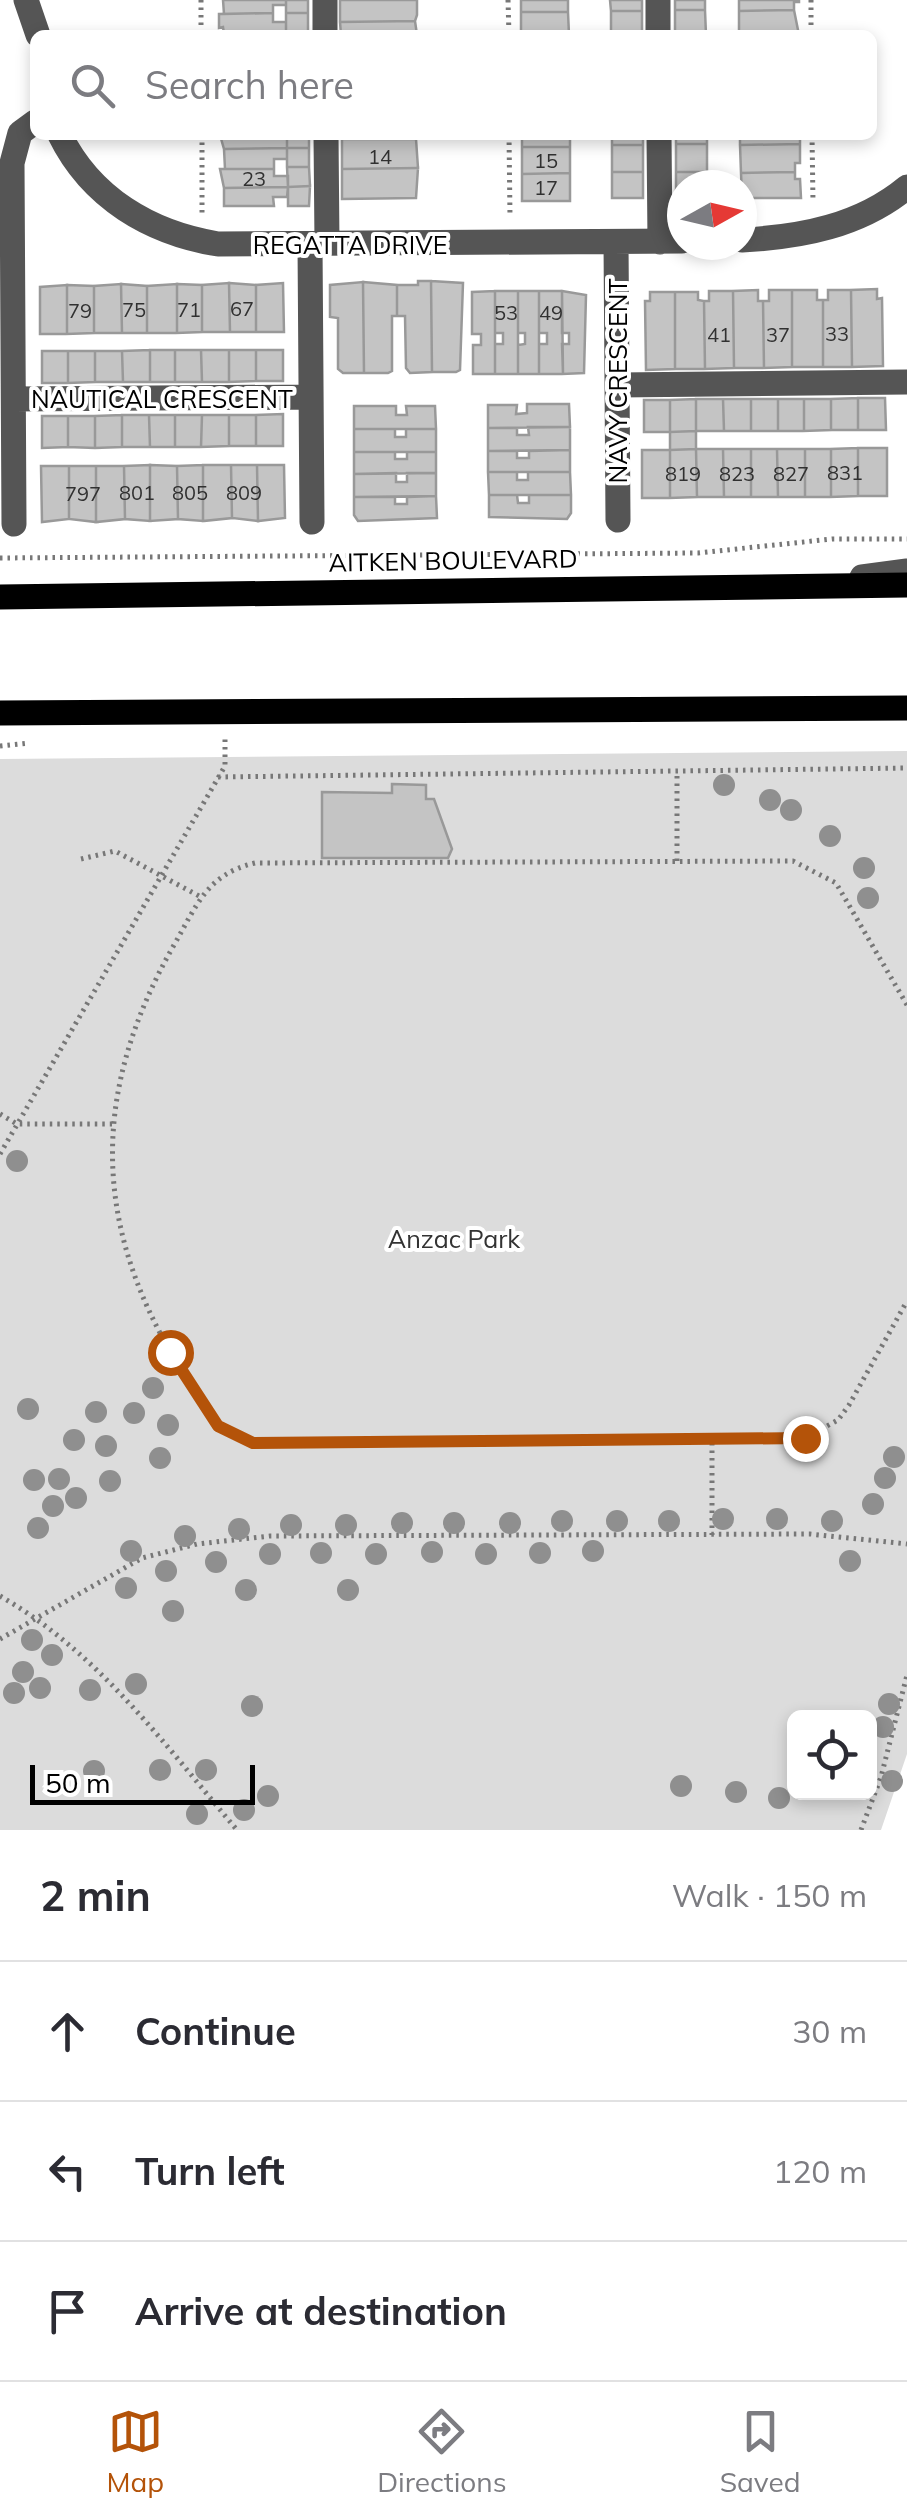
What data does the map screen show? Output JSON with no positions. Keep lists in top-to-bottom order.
{
  "streets": {
    "main road": ["AITKEN BOULEVARD"],
    "street": ["REGATTA DRIVE", "NAVY CRESCENT", "NAUTICAL CRESCENT"]
  },
  "crossings": [
    ["REGATTA DRIVE", "NAVY CRESCENT"],
    ["REGATTA DRIVE", "NAUTICAL CRESCENT"]
  ],
  "parks": ["Anzac Park"],
  "house_numbers": [
    "14",
    "15",
    "23",
    "17",
    "67",
    "75",
    "71",
    "79",
    "53",
    "49",
    "33",
    "41",
    "37",
    "831",
    "819",
    "823",
    "827",
    "801",
    "805",
    "809",
    "797"
  ],
  "scale_bar": "50 m",
  "north": "right",
  "page": {
    "search": "Search here",
    "scale": "50 m",
    "heading": ["2 min", "Walk · 150 m"],
    "list": [
      ["Continue", "30 m"],
      ["Turn left", "120 m"],
      "Arrive at destination"
    ],
    "nav": ["Map", "Directions", "Saved"]
  }
}
